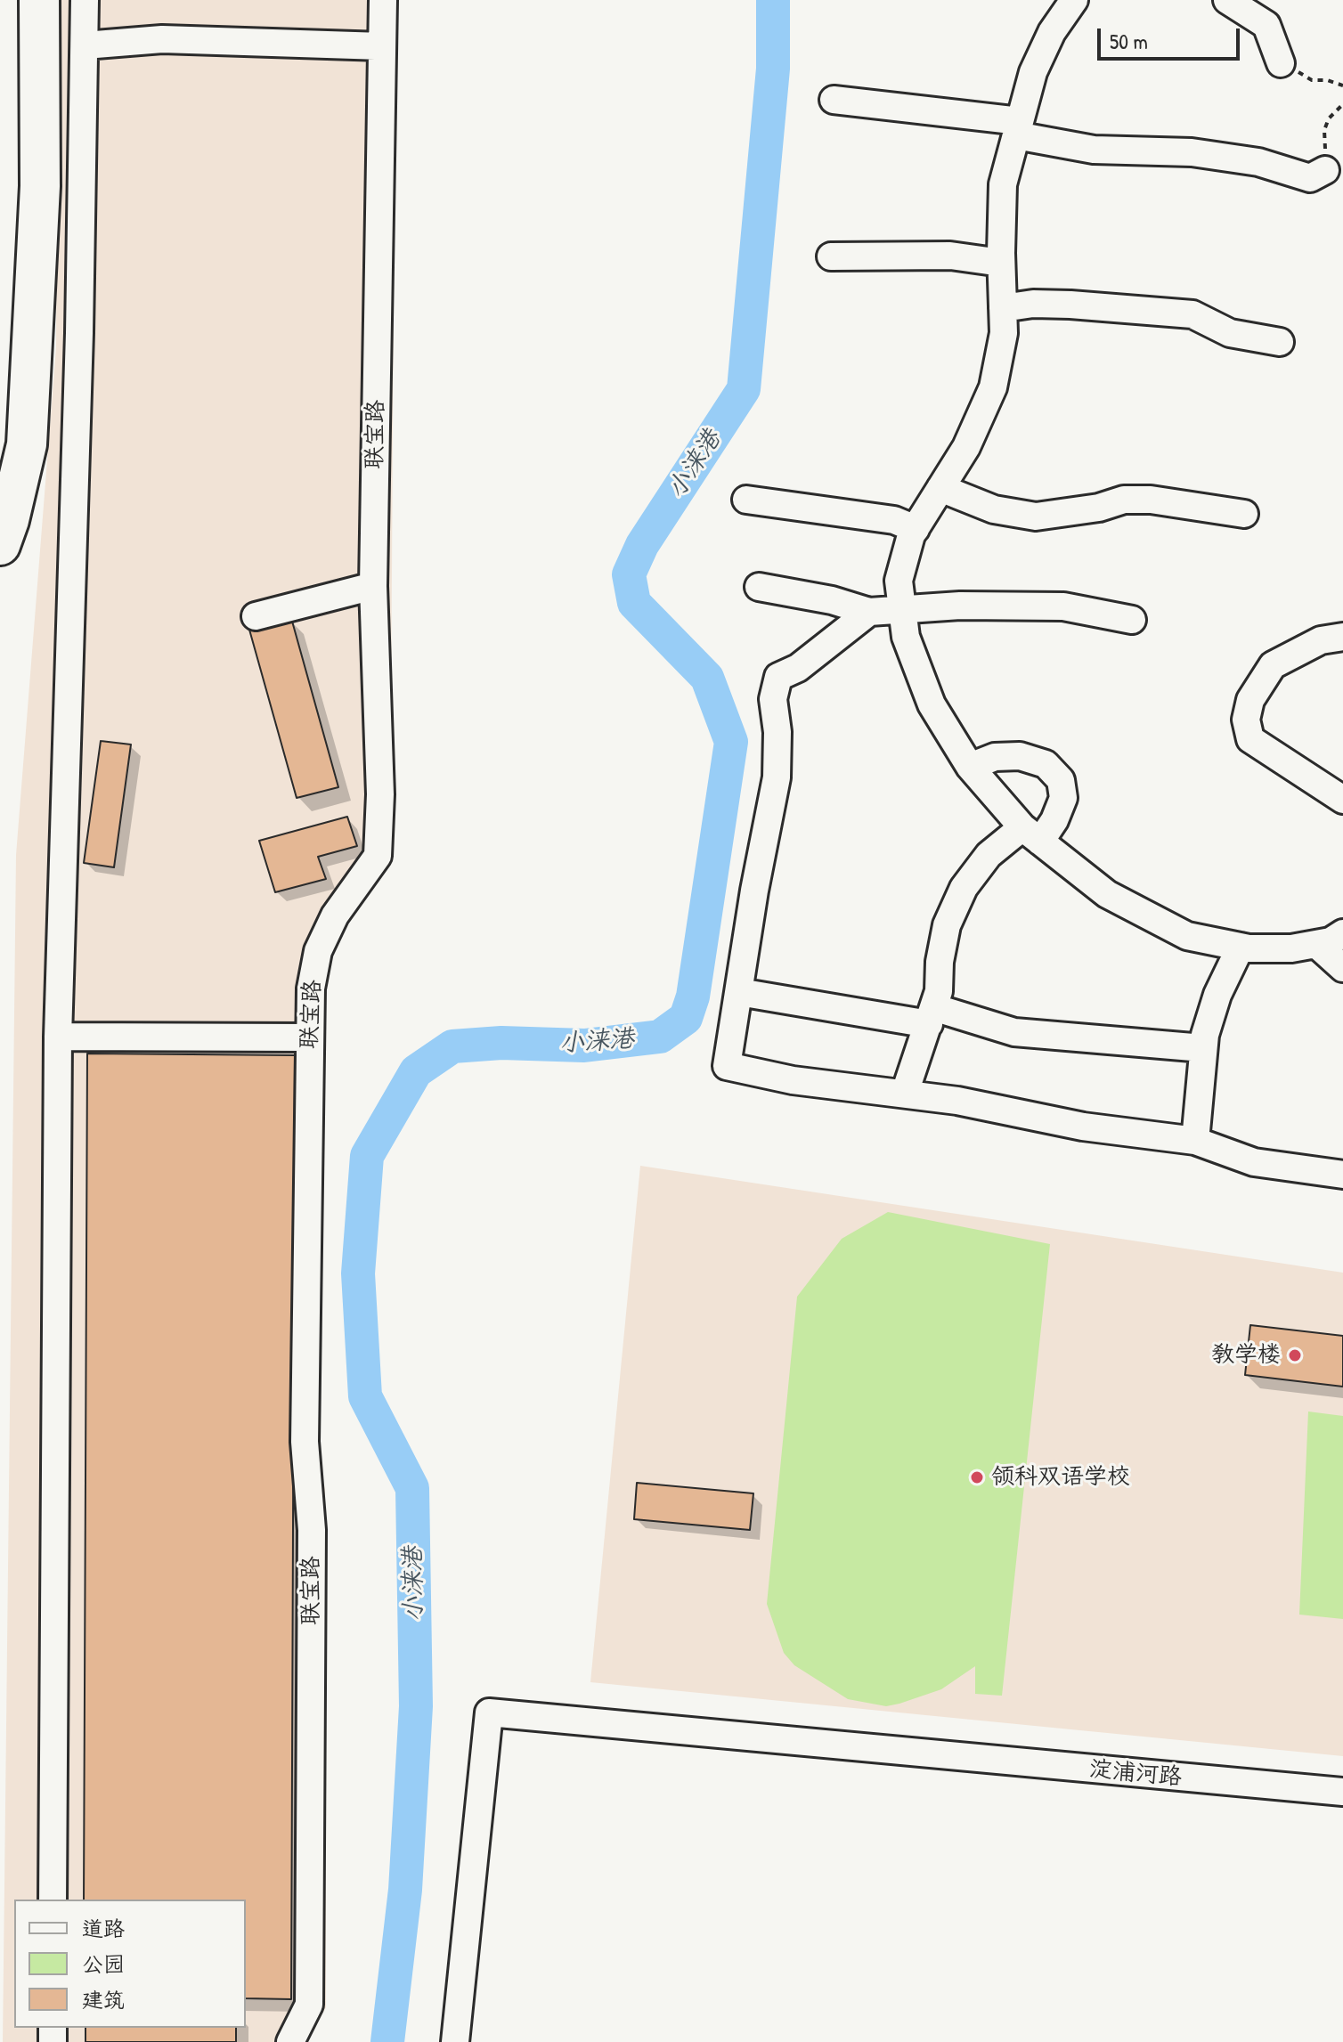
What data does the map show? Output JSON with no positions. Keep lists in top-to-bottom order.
{
  "streets": {
    "street": ["联宝路", "淀浦河路"]
  },
  "water": ["小涞港"],
  "places": ["教学楼", "领科双语学校"],
  "legend": ["道路", "公园", "建筑"],
  "scale_bar": "50 m"
}
